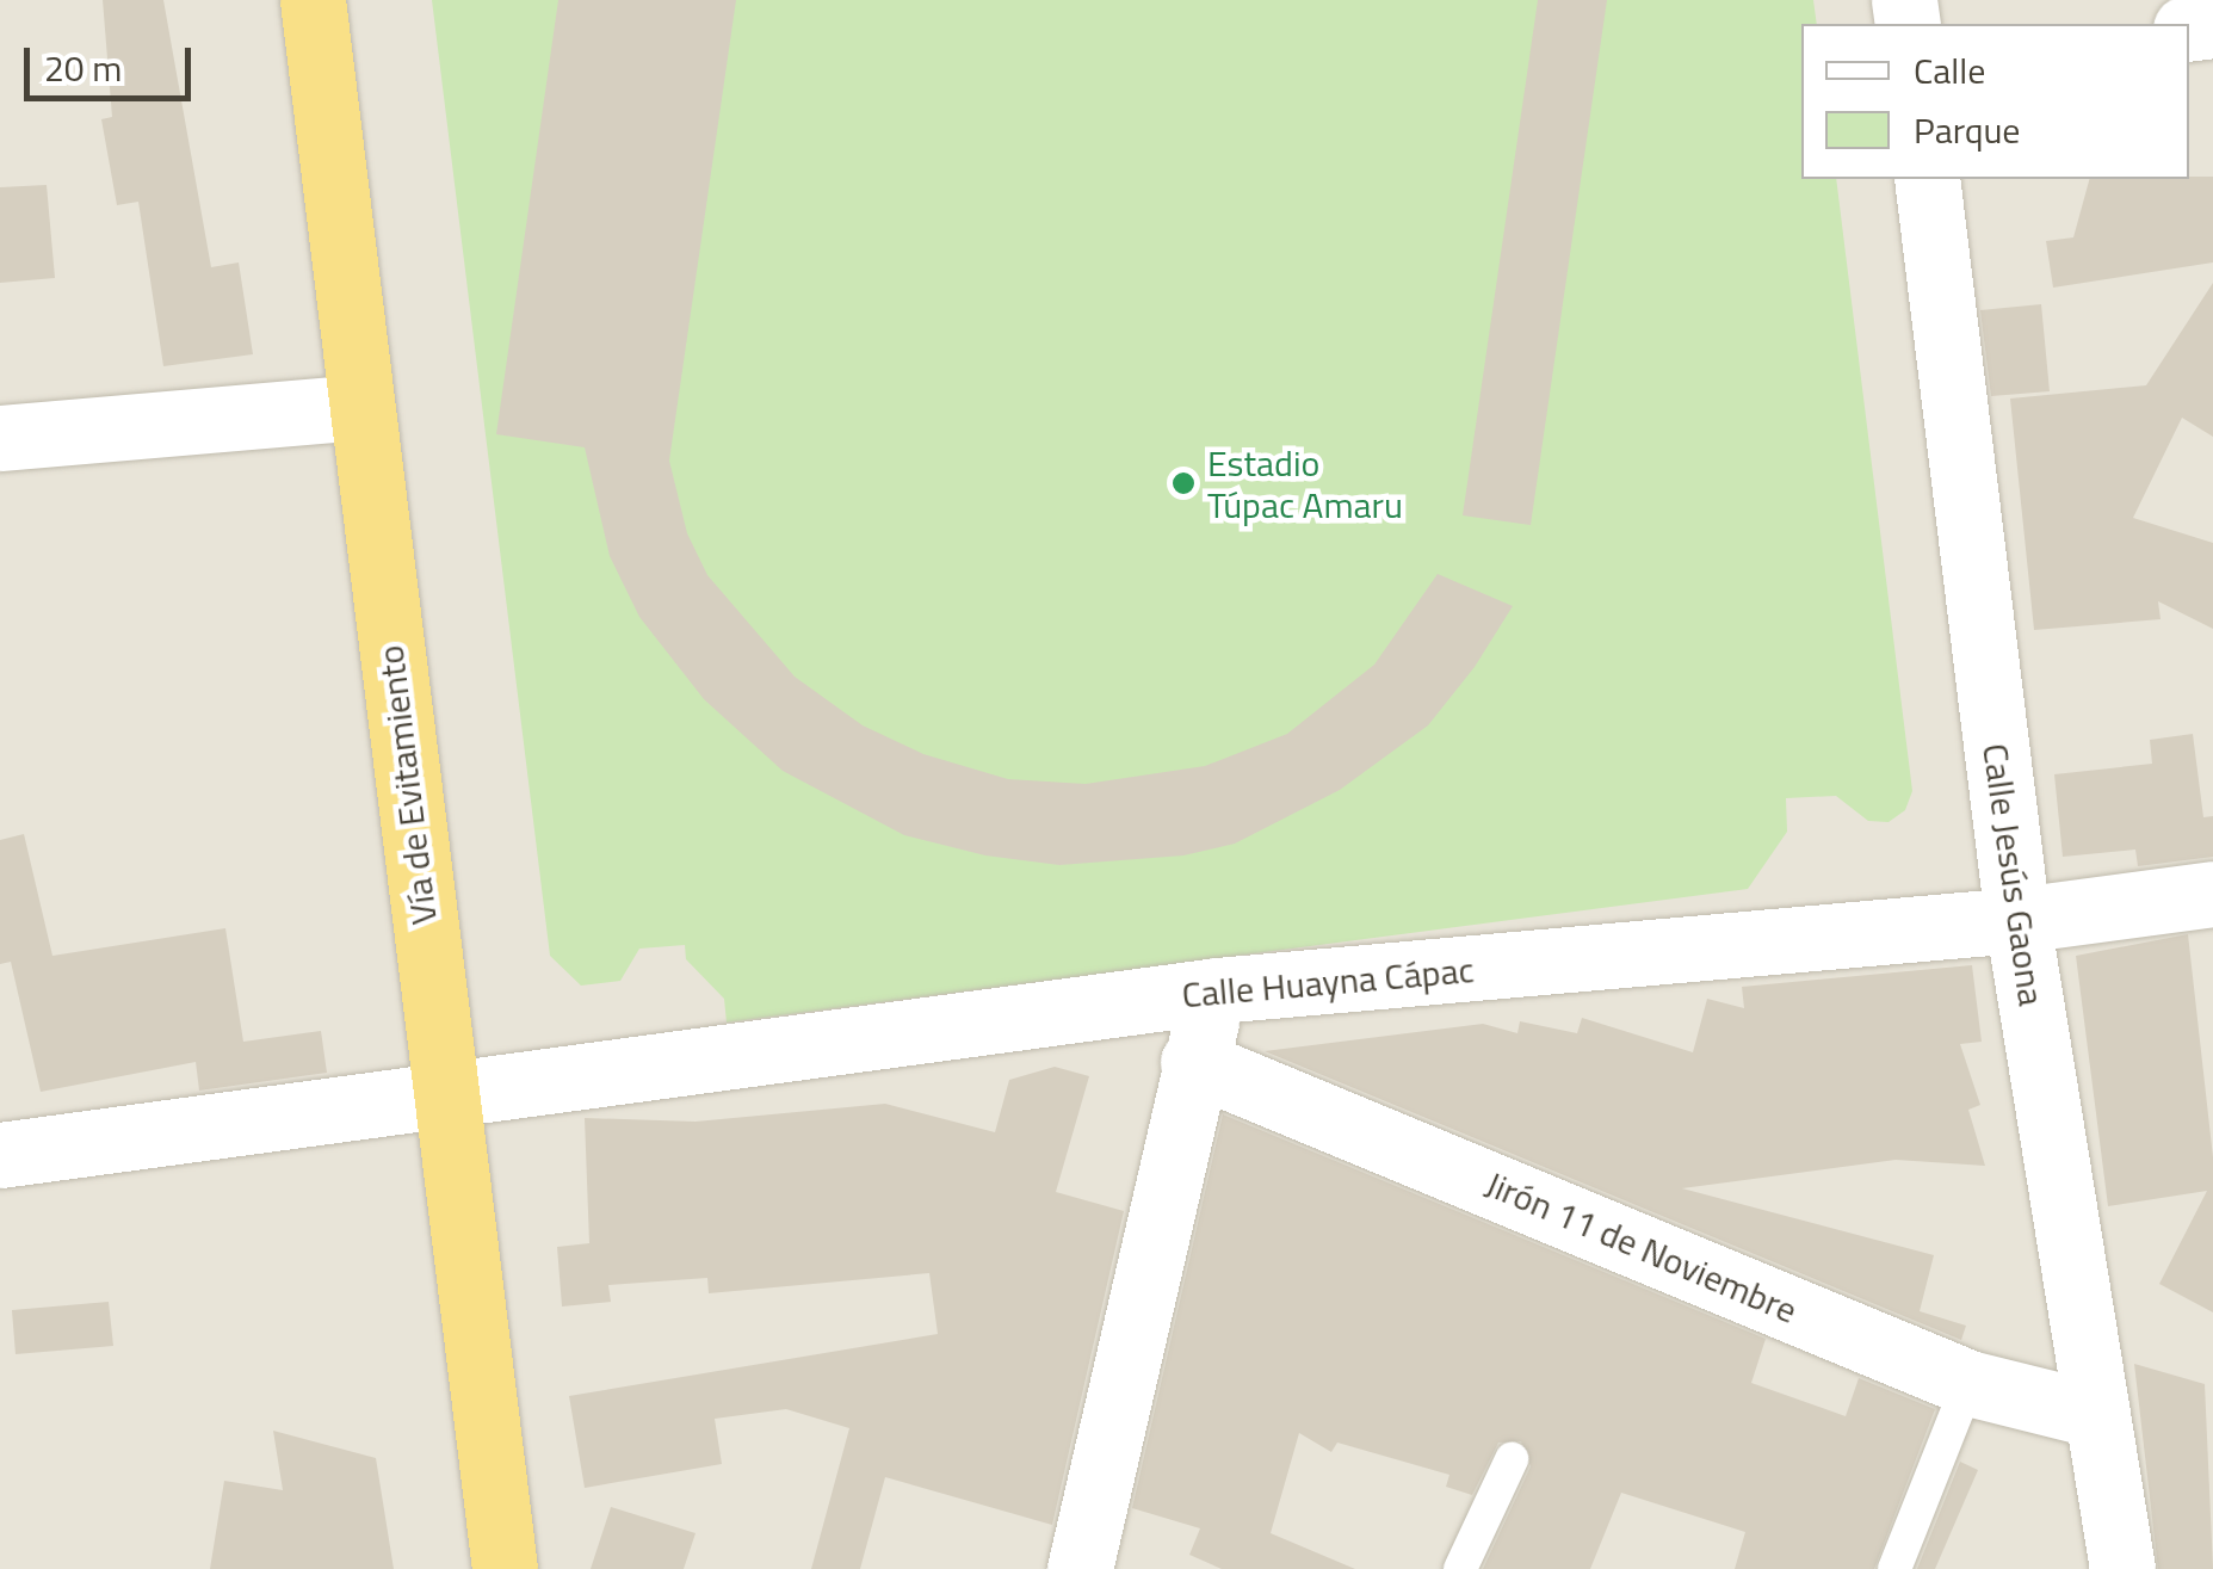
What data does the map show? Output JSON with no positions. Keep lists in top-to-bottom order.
{
  "streets": {
    "highway": ["Vía de Evitamiento"],
    "street": ["Calle Jesús Gaona", "Calle Huayna Cápac", "Jirón 11 de Noviembre"]
  },
  "crossings": [
    ["Vía de Evitamiento", "Calle Huayna Cápac"],
    ["Calle Jesús Gaona", "Calle Huayna Cápac"],
    ["Calle Jesús Gaona", "Jirón 11 de Noviembre"]
  ],
  "places": ["Estadio Túpac Amaru"],
  "legend": ["Calle", "Parque"],
  "scale_bar": "20 m"
}
